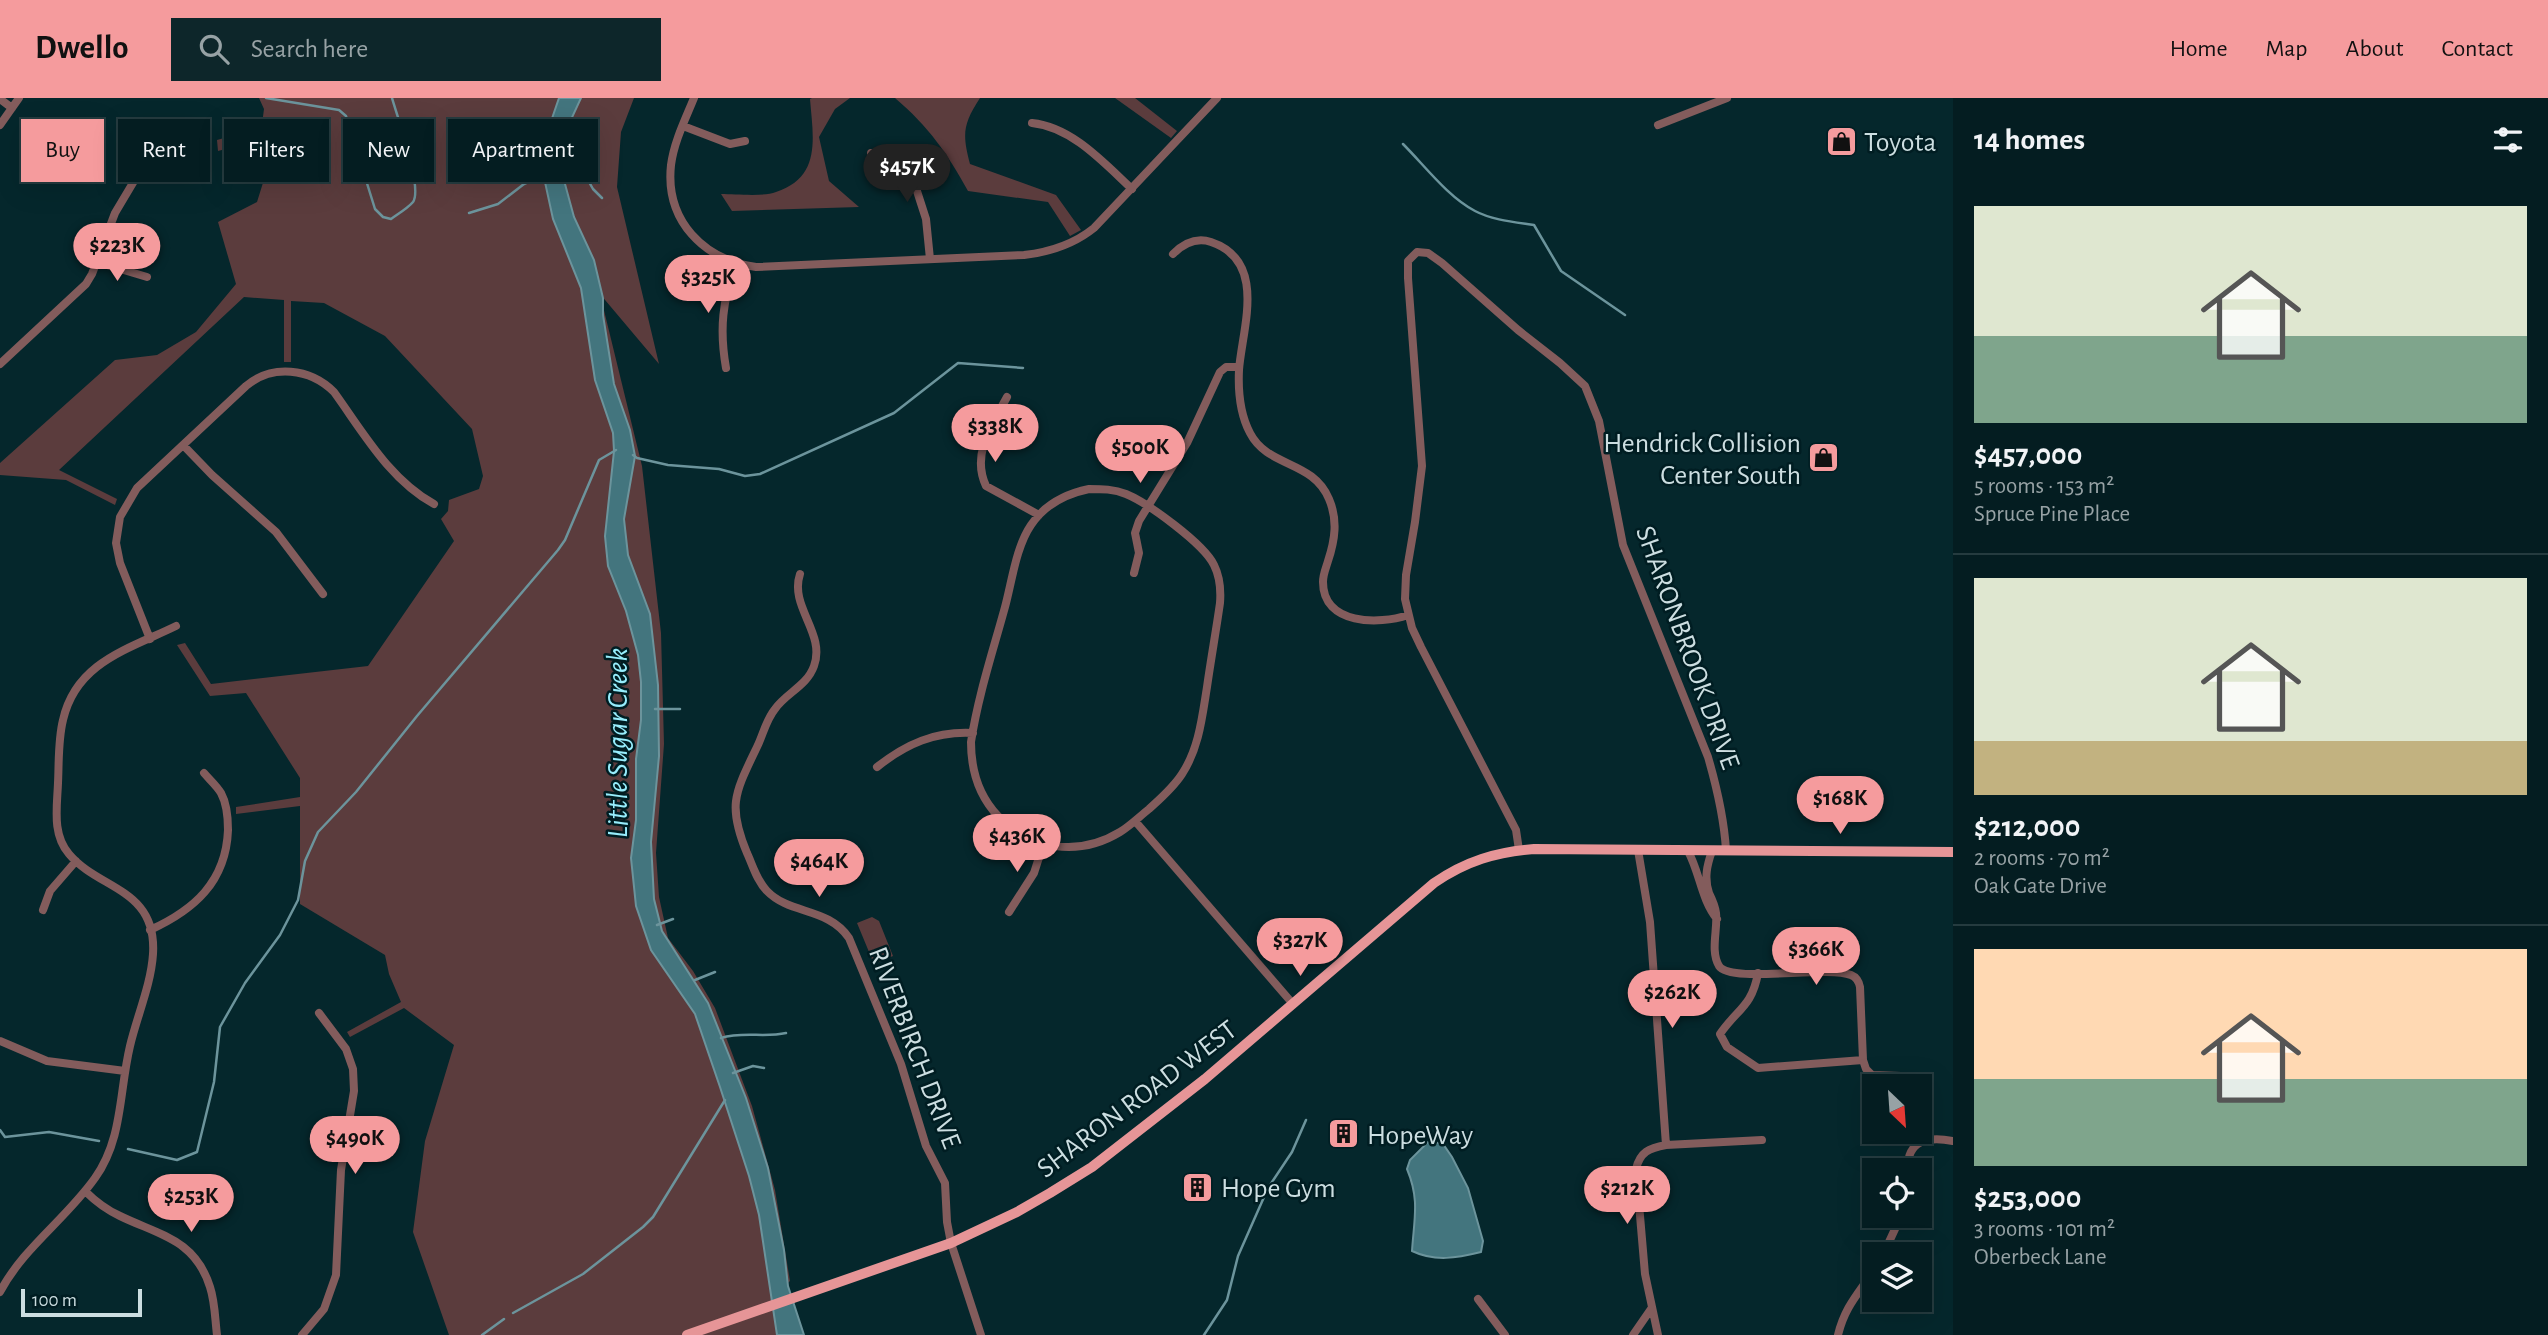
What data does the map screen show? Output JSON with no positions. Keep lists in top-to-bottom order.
{
  "streets": {
    "main road": ["SHARON ROAD WEST"],
    "street": ["SHARONBROOK DRIVE", "RIVERBIRCH DRIVE"]
  },
  "crossings": [
    ["SHARONBROOK DRIVE", "SHARON ROAD WEST"],
    ["RIVERBIRCH DRIVE", "SHARON ROAD WEST"]
  ],
  "water": ["Little Sugar Creek"],
  "places": {
    "shop": ["Toyota", "Hendrick Collision Center South"],
    "building": ["HopeWay", "Hope Gym"]
  },
  "scale_bar": "100 m",
  "north": "bottom right",
  "page": {
    "header": "Dwello",
    "search": "Search here",
    "nav": [
      "Home",
      "Map",
      "About",
      "Contact"
    ],
    "heading": "14 homes",
    "chip": [
      "Buy",
      "Rent",
      "Filters",
      "New",
      "Apartment"
    ],
    "price": [
      "$457K",
      "$223K",
      "$325K",
      "$338K",
      "$500K",
      "$168K",
      "$436K",
      "$464K",
      "$327K",
      "$366K",
      "$262K",
      "$490K",
      "$212K",
      "$253K"
    ],
    "list": [
      {
        "name": "$457,000",
        "note": "5 rooms · 153 m² · Spruce Pine Place"
      },
      {
        "name": "$212,000",
        "note": "2 rooms · 70 m² · Oak Gate Drive"
      },
      {
        "name": "$253,000",
        "note": "3 rooms · 101 m² · Oberbeck Lane"
      }
    ],
    "scale": "100 m"
  }
}
